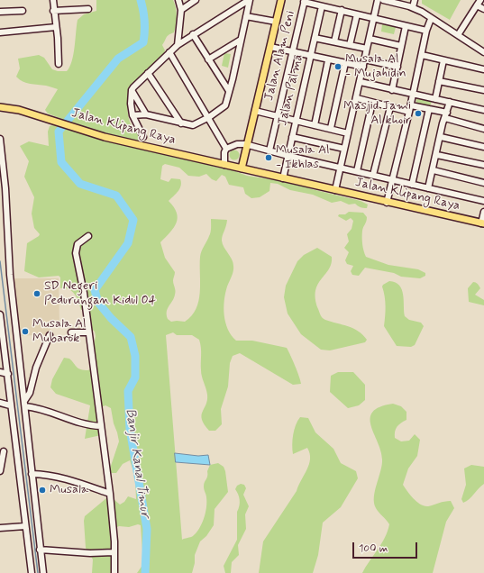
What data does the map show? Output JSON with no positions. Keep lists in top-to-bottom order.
{
  "streets": {
    "main road": ["Jalan Klipang Raya"],
    "street": ["Jalan Alam Peni", "Jalan Palma"]
  },
  "crossings": [
    ["Jalan Palma", "Jalan Klipang Raya"]
  ],
  "water": ["Banjir Kanal Timur"],
  "places": [
    "Musala Al - Mujahidin",
    "Masjid Jami Al khoir",
    "Musala Al - Ikhlas",
    "SD Negeri Pedurungan Kidul 04",
    "Musala Al Mubarok",
    "Musala"
  ],
  "scale_bar": "100 m"
}
